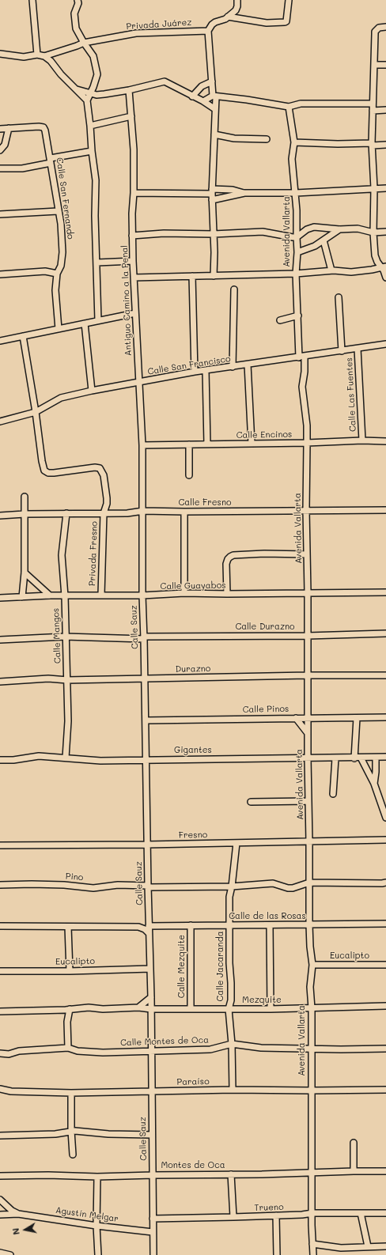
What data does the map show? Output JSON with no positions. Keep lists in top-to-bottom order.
{
  "streets": {
    "street": [
      "Privada Juárez",
      "Calle San Fernando",
      "Avenida Vallarta",
      "Antiguo Camino a la Penal",
      "Calle San Francisco",
      "Calle Las Fuentes",
      "Calle Encinos",
      "Calle Fresno",
      "Privada Fresno",
      "Calle Guayabos",
      "Calle Sauz",
      "Calle Durazno",
      "Calle Mangos",
      "Durazno",
      "Calle Pinos",
      "Gigantes",
      "Fresno",
      "Pino",
      "Calle de las Rosas",
      "Eucalipto",
      "Calle Mezquite",
      "Calle Jacaranda",
      "Mezquite",
      "Calle Montes de Oca",
      "Paraíso",
      "Montes de Oca",
      "Trueno",
      "Agustín Melgar"
    ]
  },
  "crossings": [
    ["Avenida Vallarta", "Calle San Francisco"],
    ["Avenida Vallarta", "Calle Encinos"],
    ["Avenida Vallarta", "Calle Fresno"],
    ["Avenida Vallarta", "Calle Guayabos"],
    ["Avenida Vallarta", "Calle Durazno"],
    ["Avenida Vallarta", "Durazno"],
    ["Avenida Vallarta", "Calle Pinos"],
    ["Avenida Vallarta", "Gigantes"],
    ["Avenida Vallarta", "Fresno"],
    ["Avenida Vallarta", "Pino"],
    ["Avenida Vallarta", "Calle de las Rosas"],
    ["Avenida Vallarta", "Eucalipto"],
    ["Avenida Vallarta", "Mezquite"],
    ["Avenida Vallarta", "Calle Montes de Oca"],
    ["Avenida Vallarta", "Paraíso"],
    ["Avenida Vallarta", "Montes de Oca"],
    ["Avenida Vallarta", "Trueno"],
    ["Antiguo Camino a la Penal", "Calle San Francisco"],
    ["Antiguo Camino a la Penal", "Calle Encinos"],
    ["Antiguo Camino a la Penal", "Calle Fresno"],
    ["Antiguo Camino a la Penal", "Calle Sauz"],
    ["Calle San Francisco", "Calle Las Fuentes"],
    ["Calle San Francisco", "Privada Fresno"],
    ["Calle Las Fuentes", "Calle Encinos"],
    ["Calle Fresno", "Privada Fresno"],
    ["Calle Fresno", "Calle Sauz"],
    ["Calle Fresno", "Calle Mangos"],
    ["Privada Fresno", "Calle Guayabos"],
    ["Calle Guayabos", "Calle Sauz"],
    ["Calle Guayabos", "Calle Mangos"],
    ["Calle Sauz", "Calle Durazno"],
    ["Calle Sauz", "Durazno"],
    ["Calle Sauz", "Calle Pinos"],
    ["Calle Sauz", "Gigantes"],
    ["Calle Sauz", "Fresno"],
    ["Calle Sauz", "Pino"],
    ["Calle Sauz", "Calle de las Rosas"],
    ["Calle Sauz", "Eucalipto"],
    ["Calle Sauz", "Mezquite"],
    ["Calle Sauz", "Calle Montes de Oca"],
    ["Calle Sauz", "Paraíso"],
    ["Calle Sauz", "Montes de Oca"],
    ["Calle Sauz", "Trueno"],
    ["Calle Sauz", "Agustín Melgar"],
    ["Calle Durazno", "Calle Mangos"],
    ["Calle Mangos", "Durazno"],
    ["Calle Mangos", "Gigantes"],
    ["Fresno", "Calle Jacaranda"],
    ["Pino", "Calle Jacaranda"],
    ["Calle de las Rosas", "Calle Mezquite"],
    ["Calle de las Rosas", "Calle Jacaranda"],
    ["Calle Mezquite", "Mezquite"],
    ["Calle Jacaranda", "Mezquite"],
    ["Calle Jacaranda", "Calle Montes de Oca"],
    ["Calle Jacaranda", "Paraíso"]
  ],
  "north": "left"
}
